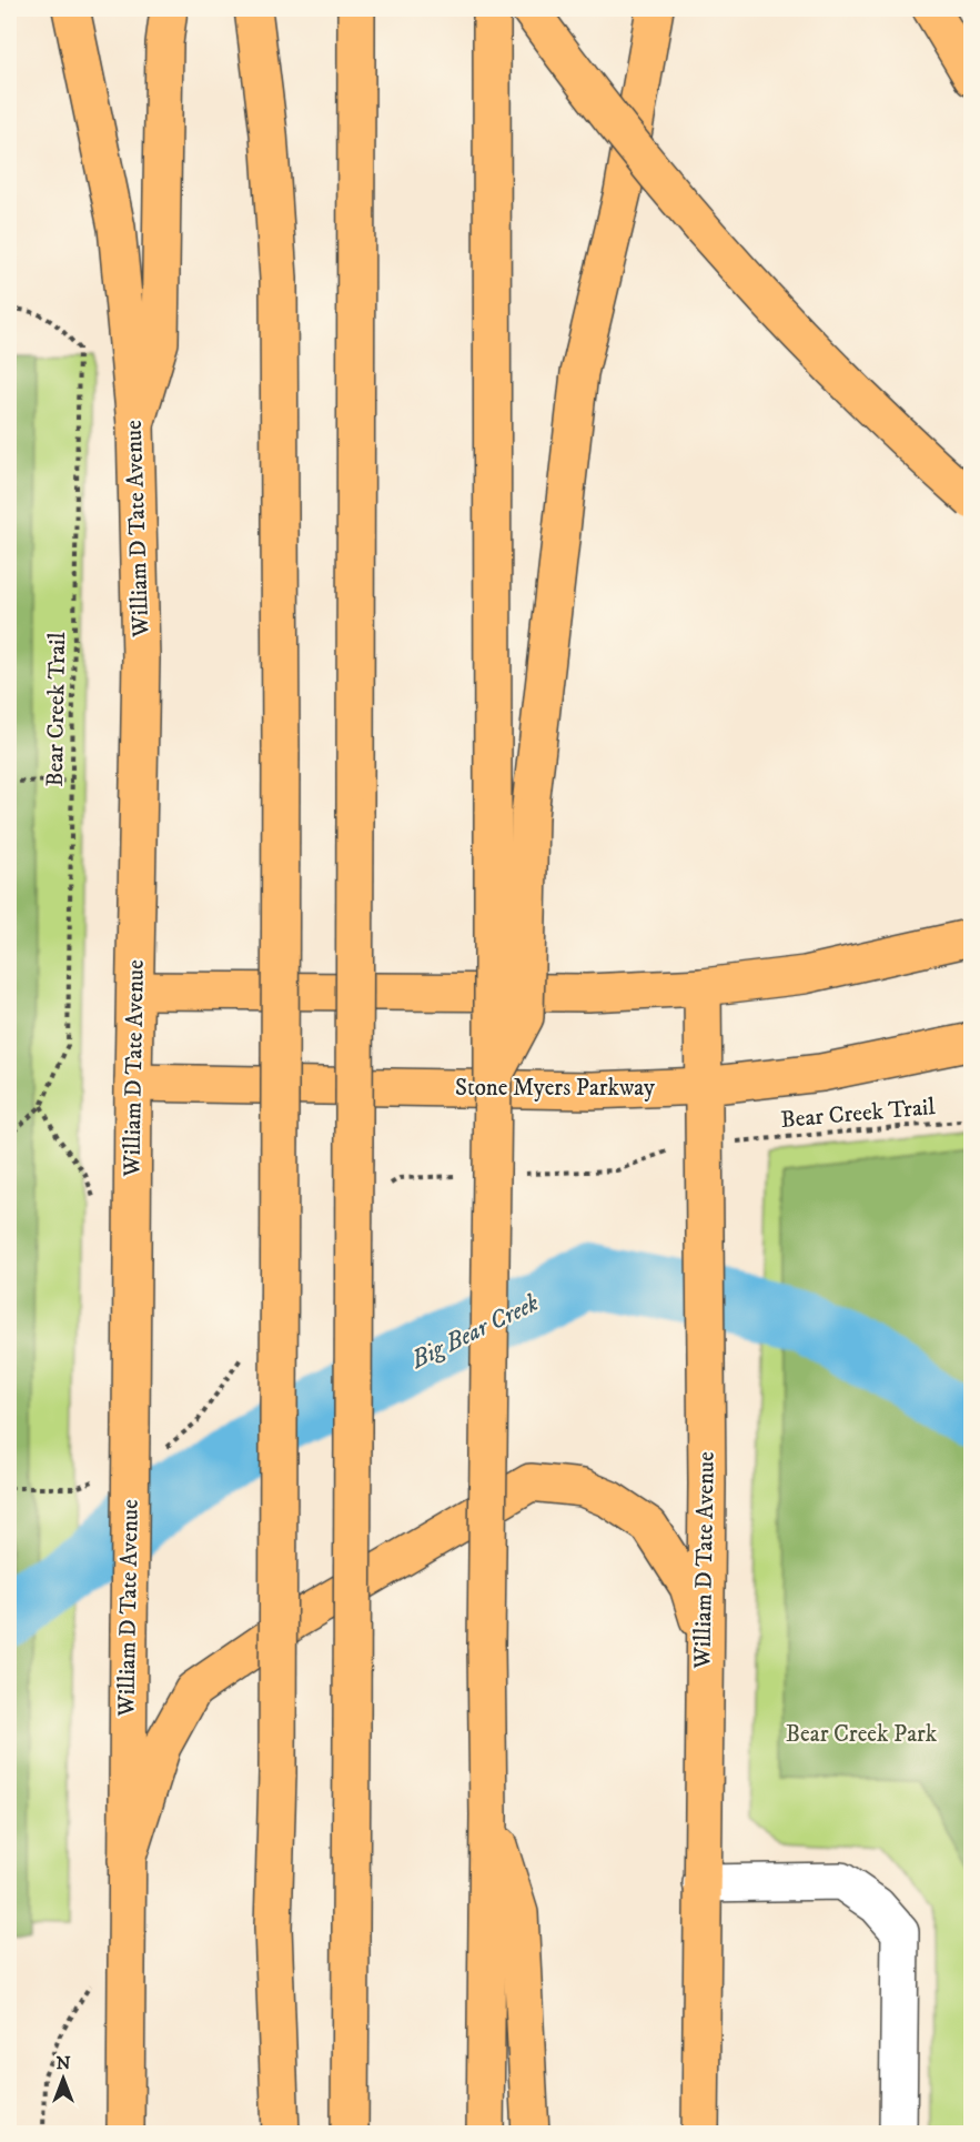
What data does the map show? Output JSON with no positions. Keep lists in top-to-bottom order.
{
  "streets": {
    "main road": ["William D Tate Avenue", "Stone Myers Parkway"],
    "path": ["Bear Creek Trail"]
  },
  "crossings": [
    ["William D Tate Avenue", "Stone Myers Parkway"]
  ],
  "water": ["Big Bear Creek"],
  "parks": ["Bear Creek Park"],
  "north": "top"
}
